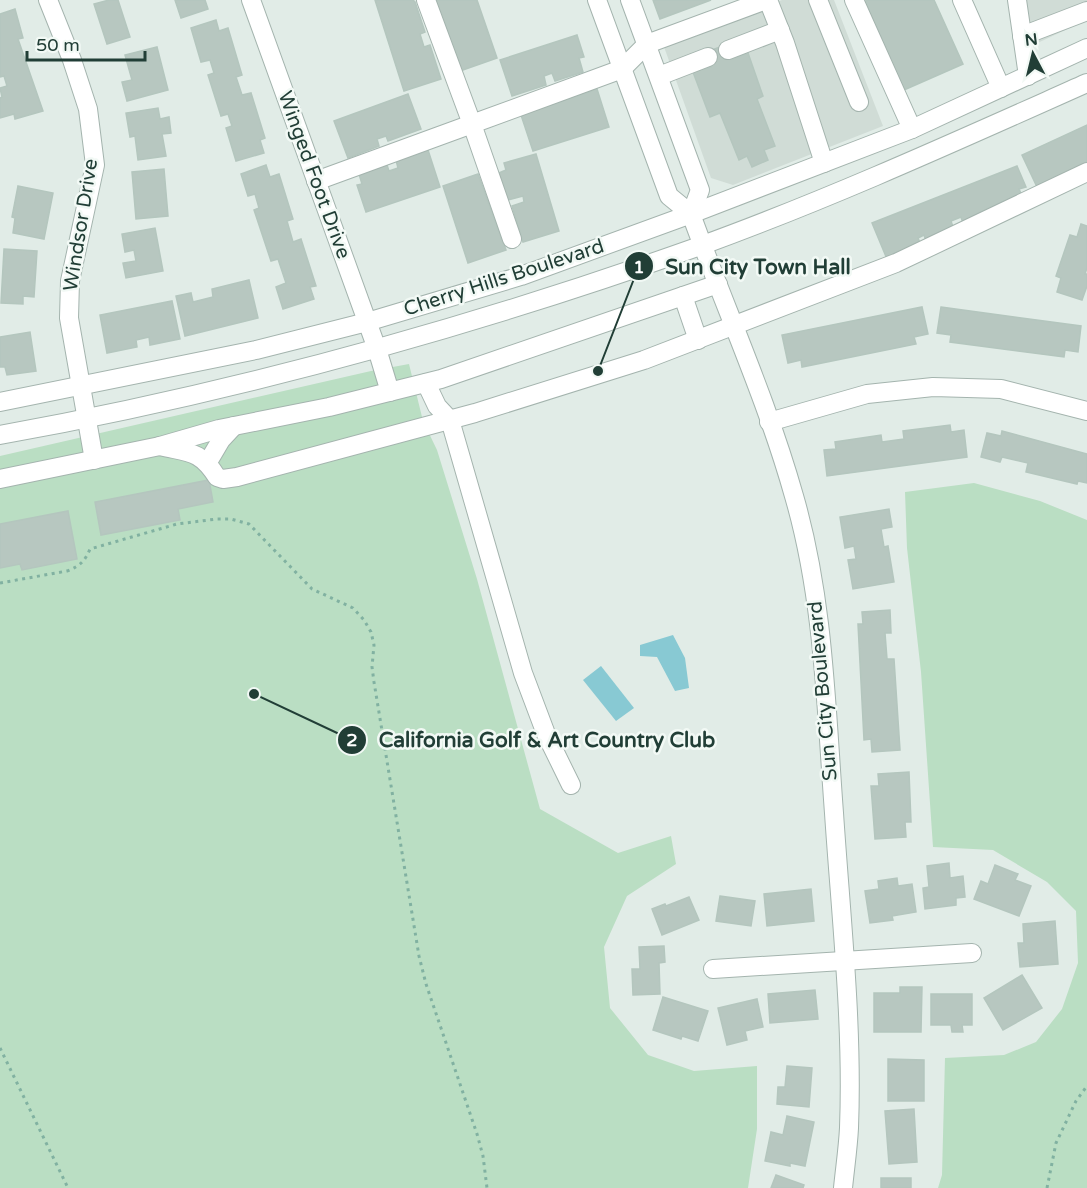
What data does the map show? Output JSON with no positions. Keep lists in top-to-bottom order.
{
  "streets": {
    "street": [
      "Winged Foot Drive",
      "Windsor Drive",
      "Cherry Hills Boulevard",
      "Sun City Boulevard"
    ]
  },
  "crossings": [
    ["Winged Foot Drive", "Cherry Hills Boulevard"],
    ["Windsor Drive", "Cherry Hills Boulevard"],
    ["Cherry Hills Boulevard", "Sun City Boulevard"]
  ],
  "places": ["Sun City Town Hall", "California Golf & Art Country Club"],
  "scale_bar": "50 m",
  "north": "top"
}
